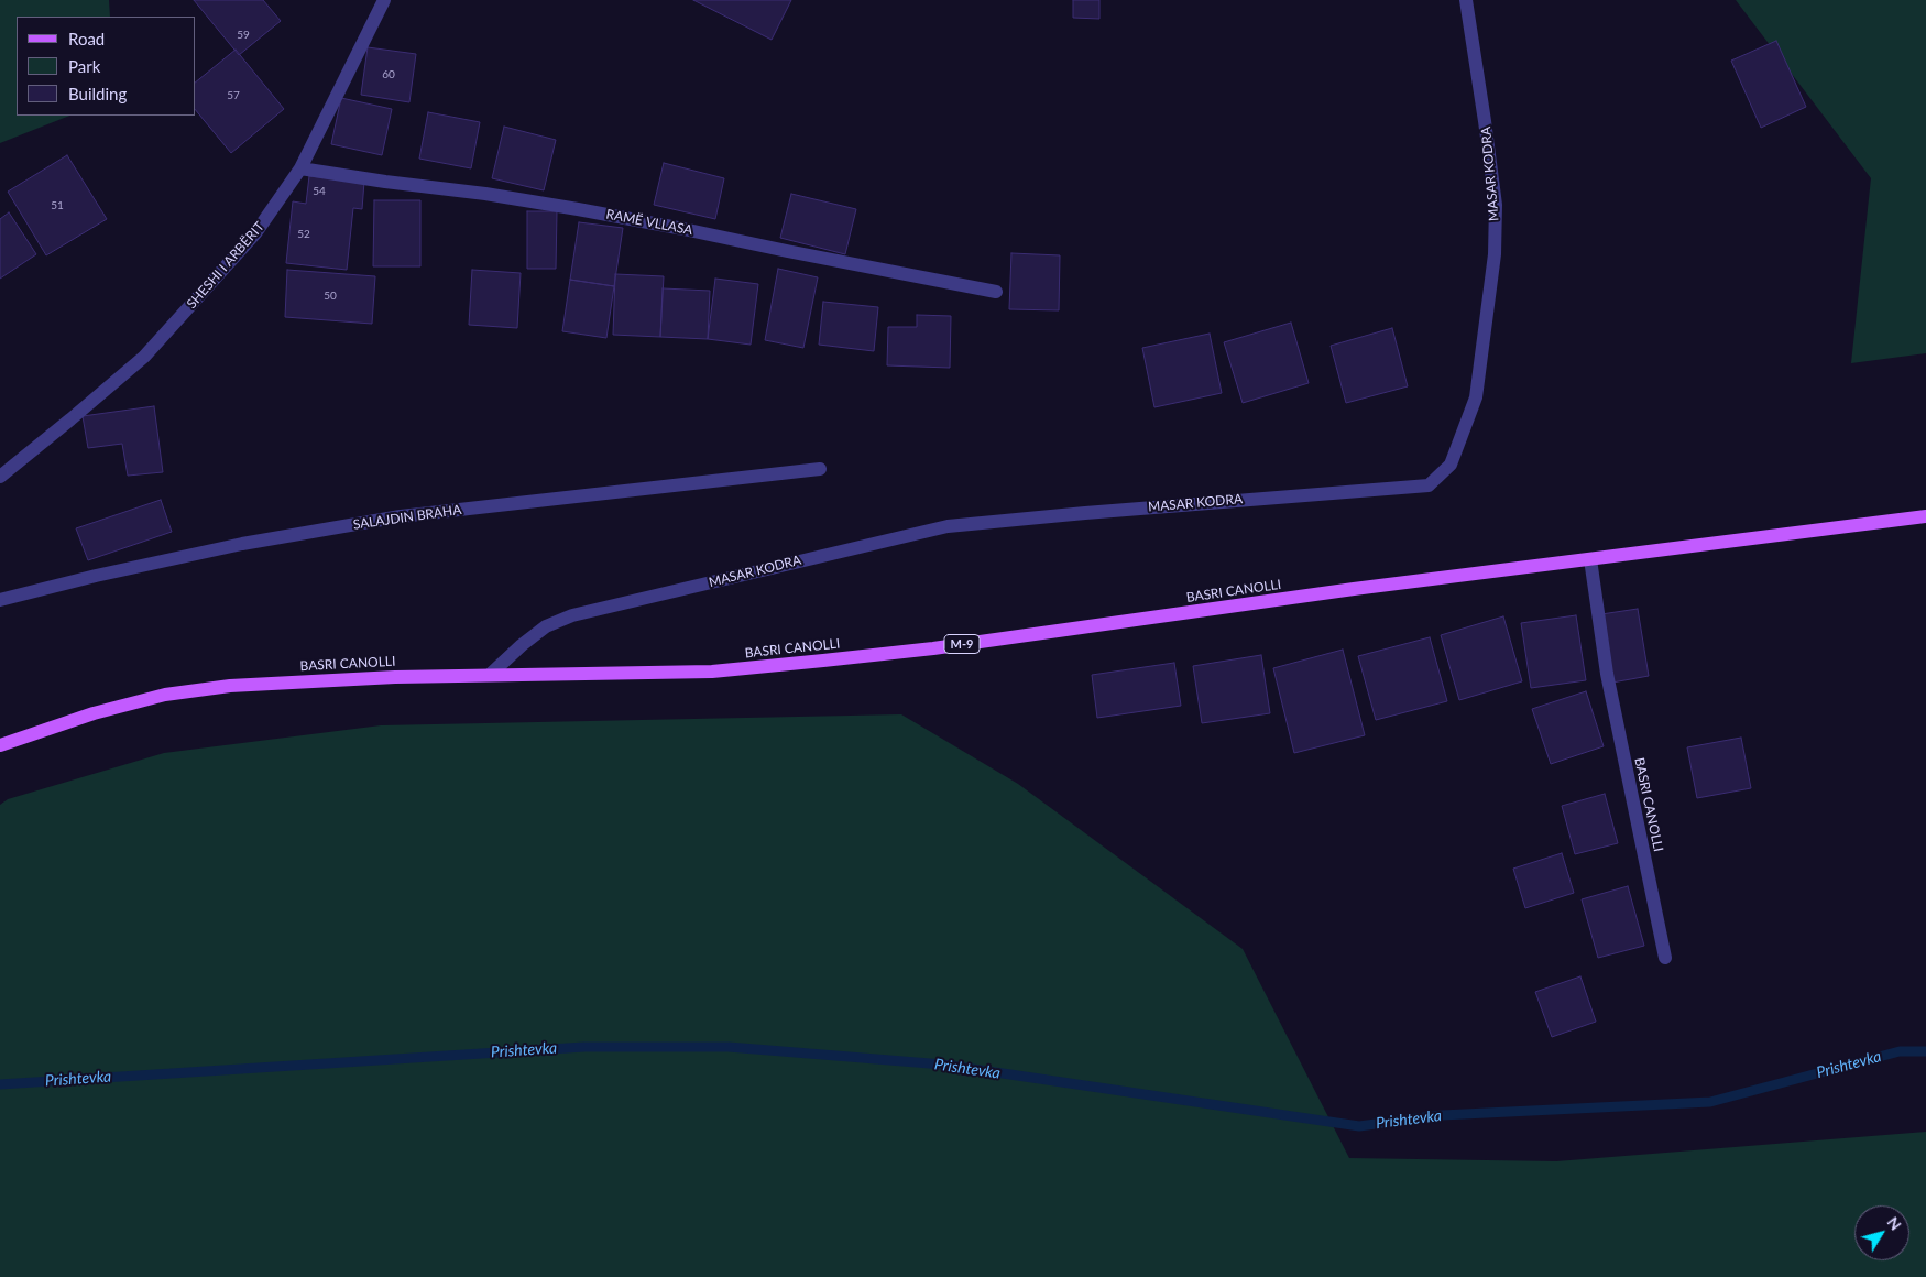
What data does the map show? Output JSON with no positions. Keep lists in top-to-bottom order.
{
  "streets": {
    "main road": ["BASRI CANOLLI", "M-9"],
    "street": [
      "MASAR KODRA",
      "RAMË VLLASA",
      "SHESHI I ARBËRIT",
      "SALAJDIN BRAHA"
    ]
  },
  "crossings": [
    ["MASAR KODRA", "BASRI CANOLLI"],
    ["RAMË VLLASA", "SHESHI I ARBËRIT"]
  ],
  "water": ["Prishtevka"],
  "house_numbers": [
    "59",
    "60",
    "57",
    "54",
    "51",
    "52",
    "50"
  ],
  "legend": ["Road", "Park", "Building"],
  "north": "top right"
}
